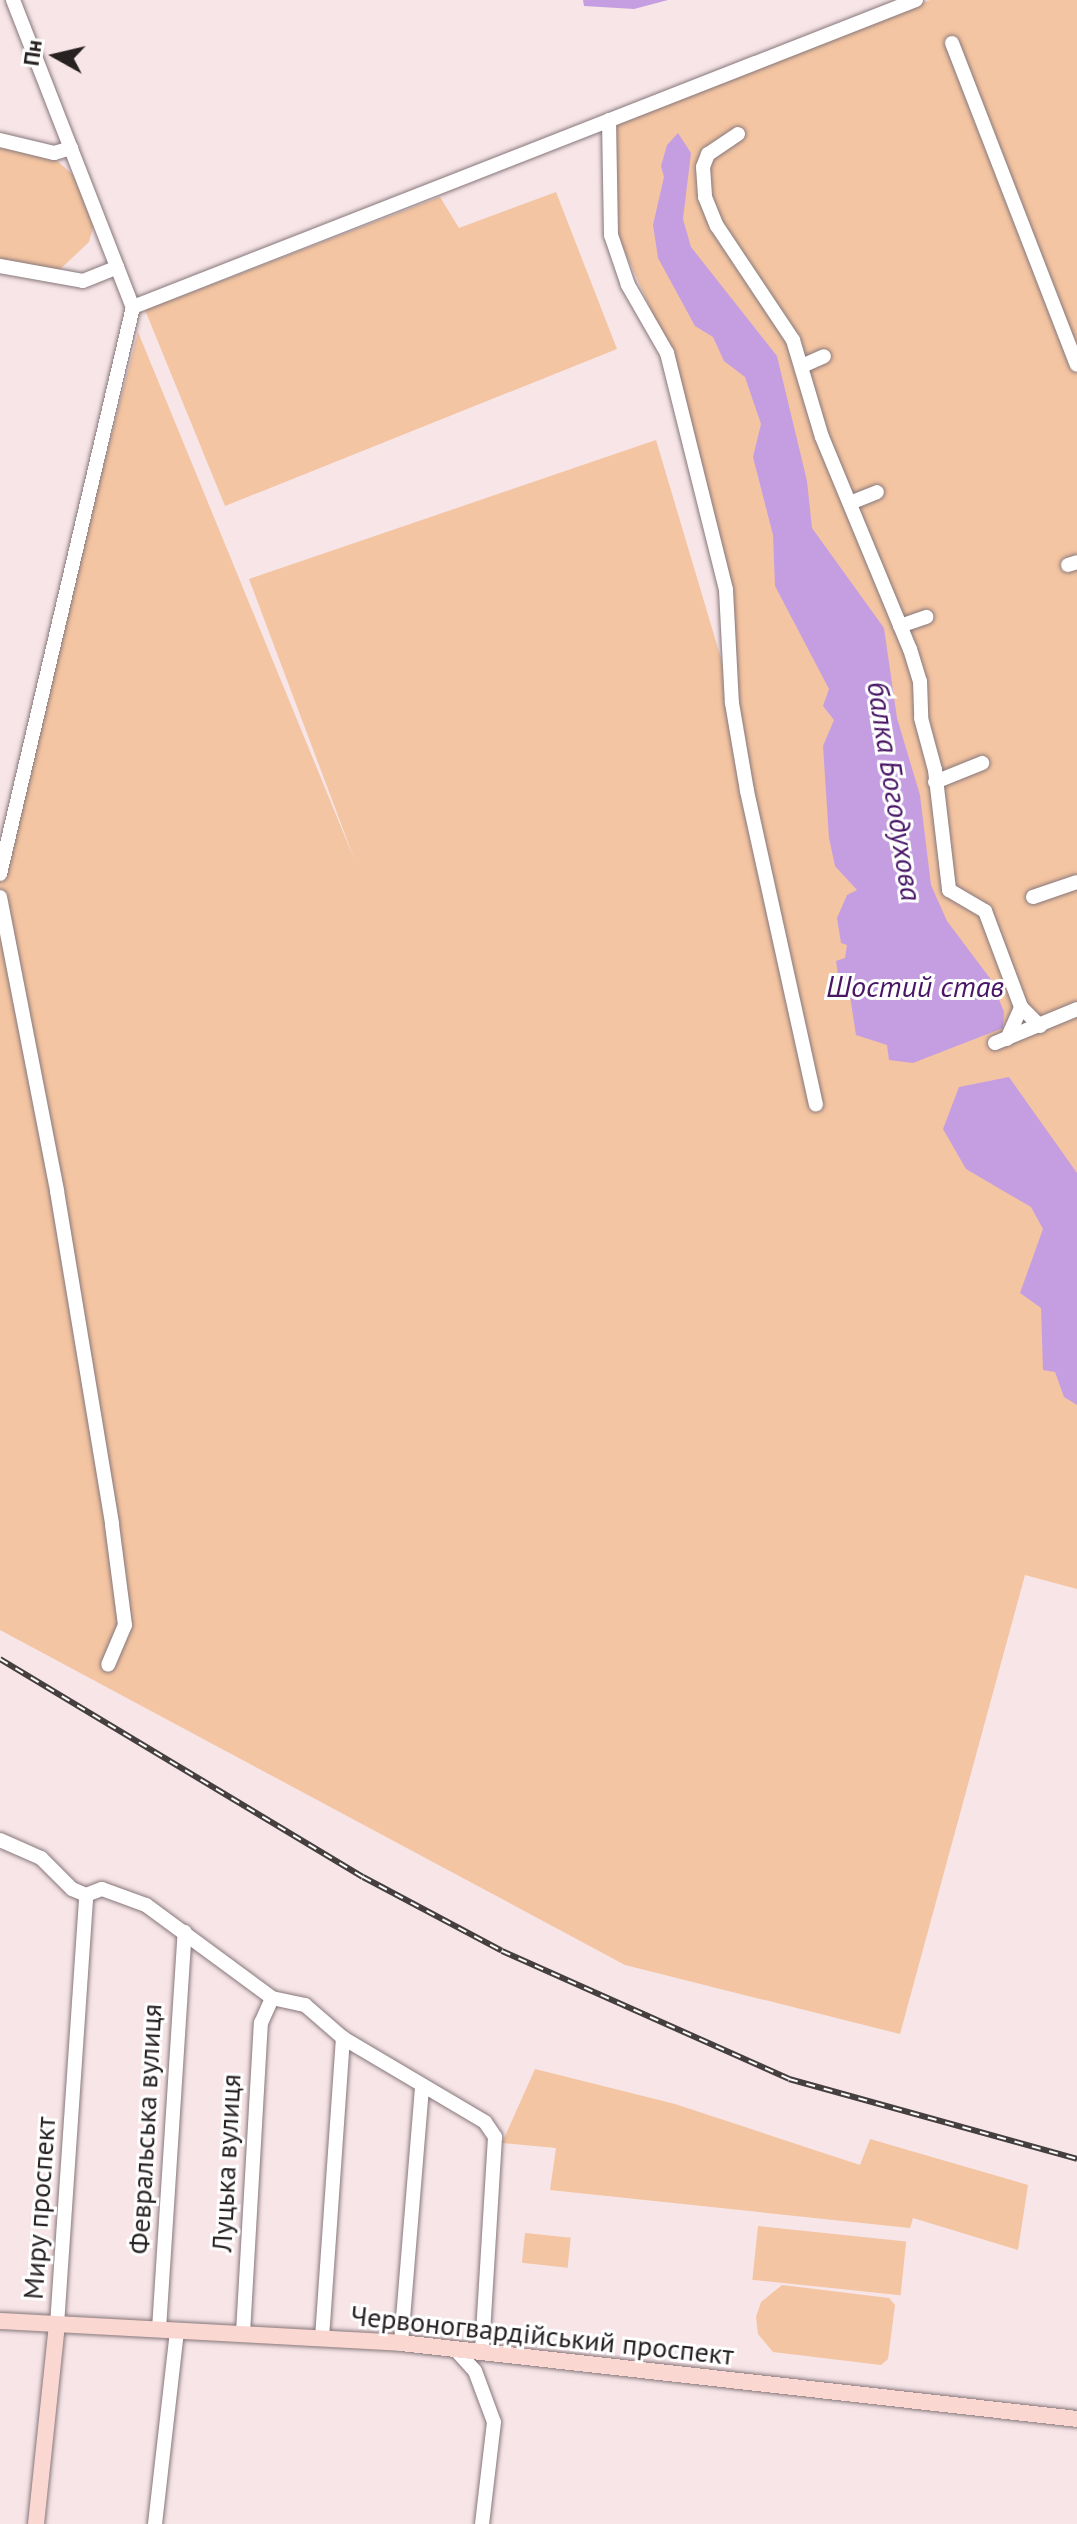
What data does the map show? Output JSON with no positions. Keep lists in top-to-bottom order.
{
  "streets": {
    "main road": ["Миру проспект", "Червоногвардійський проспект"],
    "street": ["Февральська вулиця", "Луцька вулиця"]
  },
  "crossings": [
    ["Февральська вулиця", "Червоногвардійський проспект"],
    ["Луцька вулиця", "Червоногвардійський проспект"],
    ["Миру проспект", "Червоногвардійський проспект"]
  ],
  "water": ["балка Богодухова", "Шостий став"],
  "north": "left"
}
